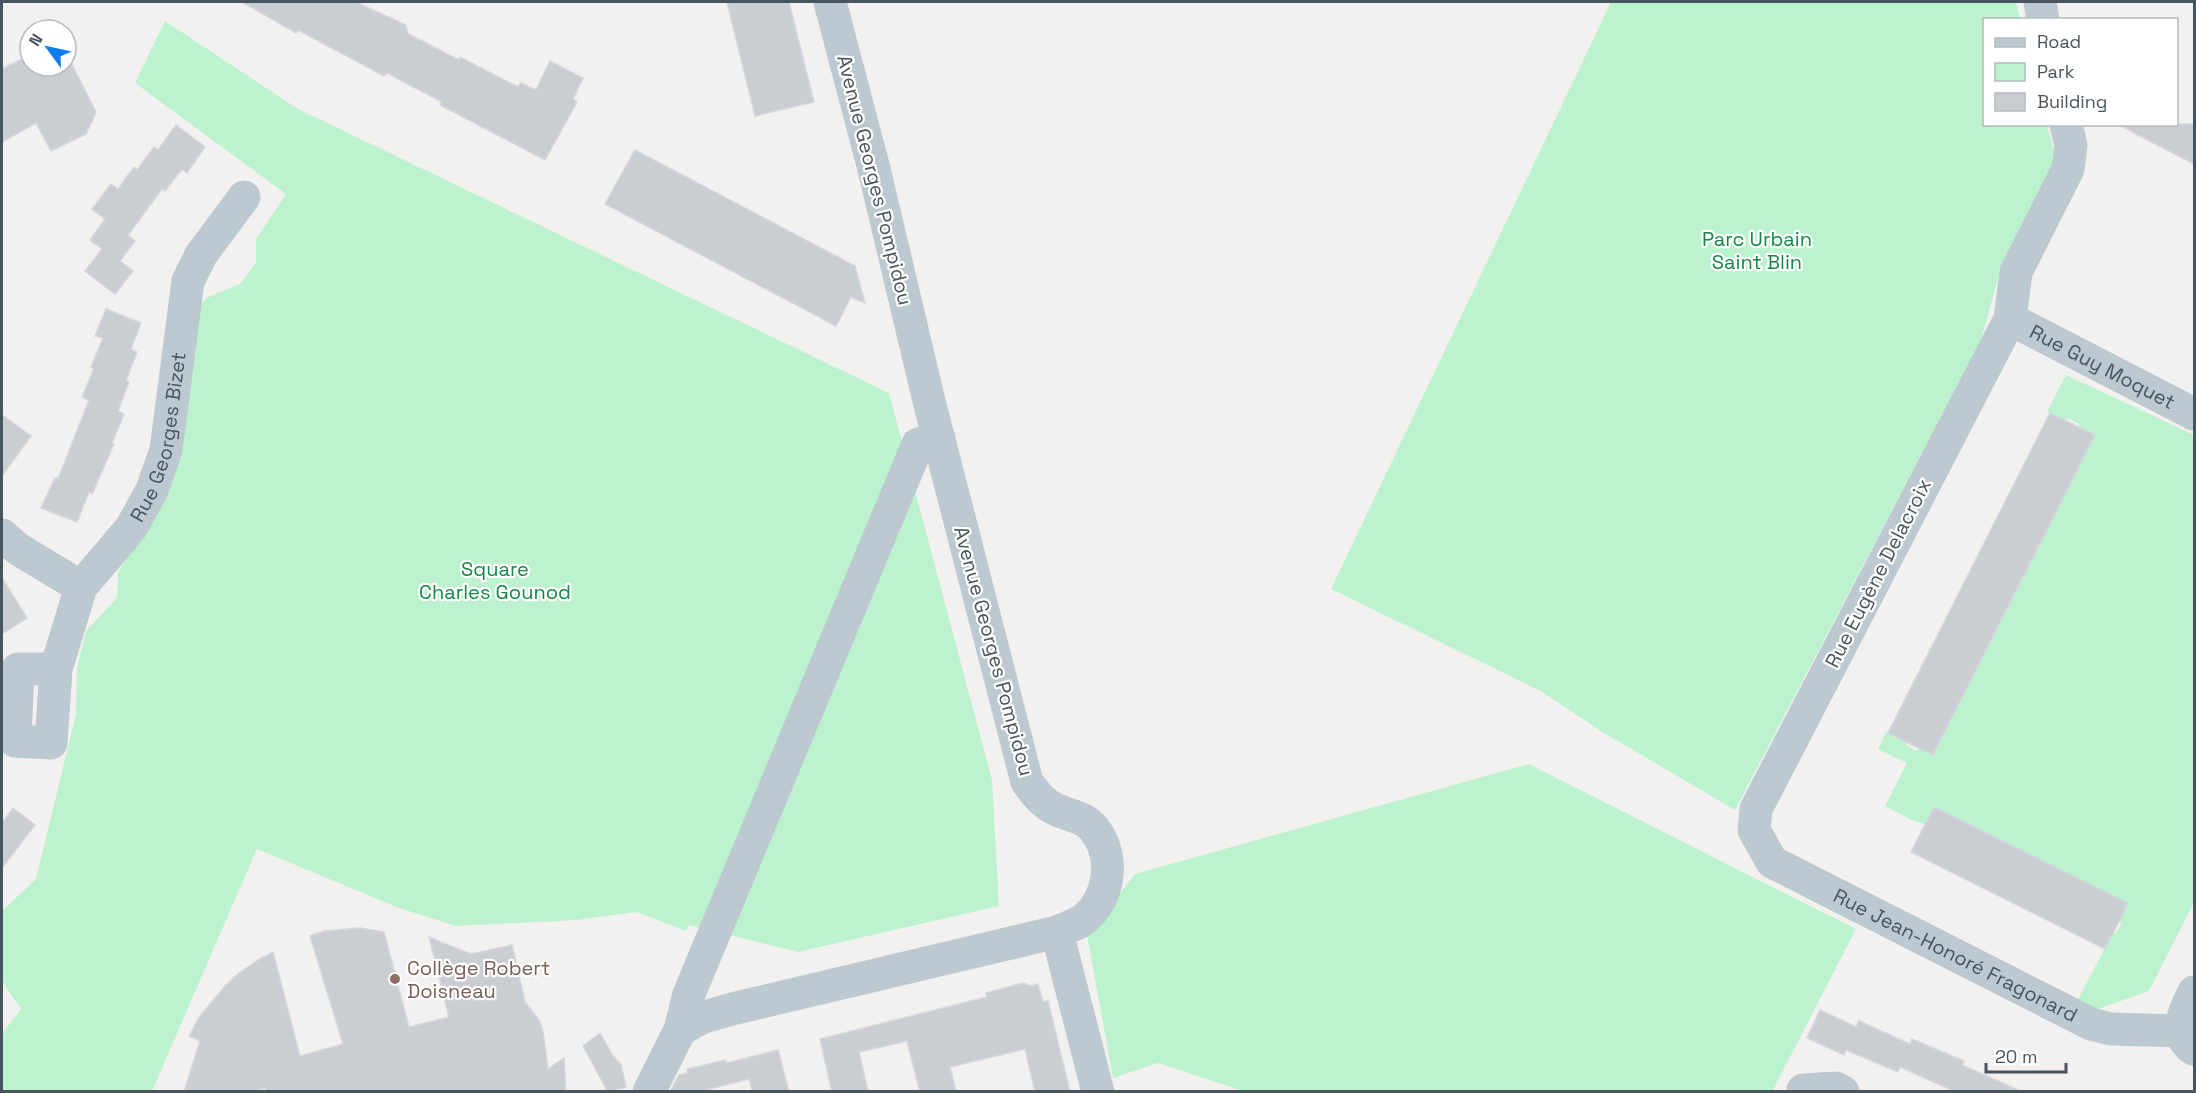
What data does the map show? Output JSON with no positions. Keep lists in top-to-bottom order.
{
  "streets": {
    "street": [
      "Avenue Georges Pompidou",
      "Rue Guy Moquet",
      "Rue Georges Bizet",
      "Rue Eugène Delacroix",
      "Rue Jean-Honoré Fragonard"
    ]
  },
  "crossings": [
    ["Rue Guy Moquet", "Rue Eugène Delacroix"],
    ["Rue Eugène Delacroix", "Rue Jean-Honoré Fragonard"]
  ],
  "parks": ["Parc Urbain Saint Blin", "Square Charles Gounod"],
  "places": ["Collège Robert Doisneau"],
  "legend": ["Road", "Park", "Building"],
  "scale_bar": "20 m",
  "north": "top left"
}
